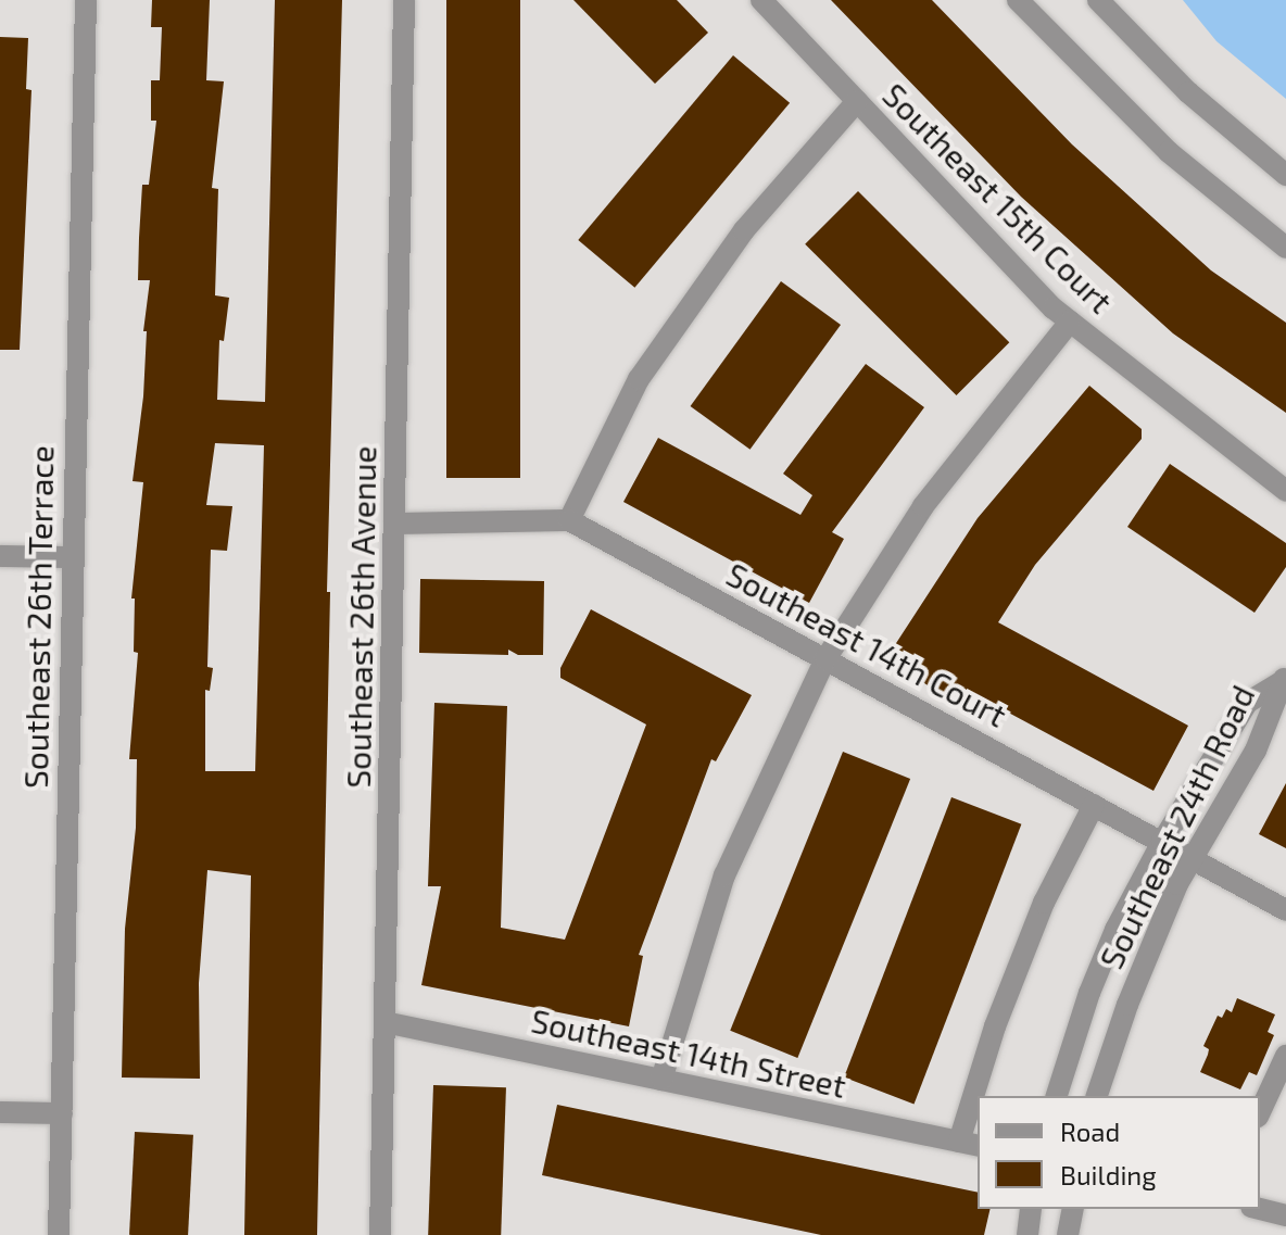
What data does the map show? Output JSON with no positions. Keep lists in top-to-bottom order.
{
  "streets": {
    "street": [
      "Southeast 15th Court",
      "Southeast 26th Terrace",
      "Southeast 26th Avenue",
      "Southeast 14th Court",
      "Southeast 24th Road",
      "Southeast 14th Street"
    ]
  },
  "crossings": [
    ["Southeast 26th Avenue", "Southeast 14th Court"],
    ["Southeast 26th Avenue", "Southeast 14th Street"],
    ["Southeast 14th Court", "Southeast 24th Road"]
  ],
  "legend": ["Road", "Building"]
}
